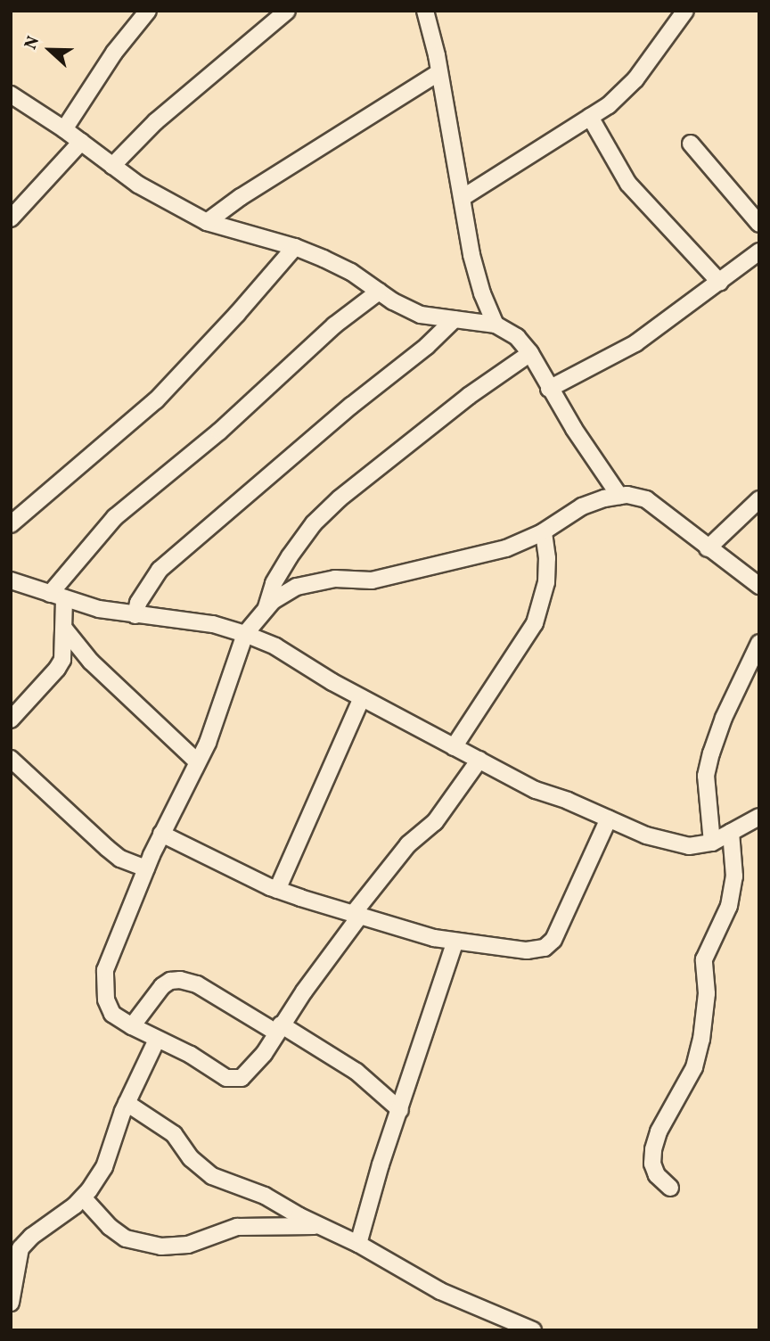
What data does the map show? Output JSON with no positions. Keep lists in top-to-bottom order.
{
  "north": "left"
}
